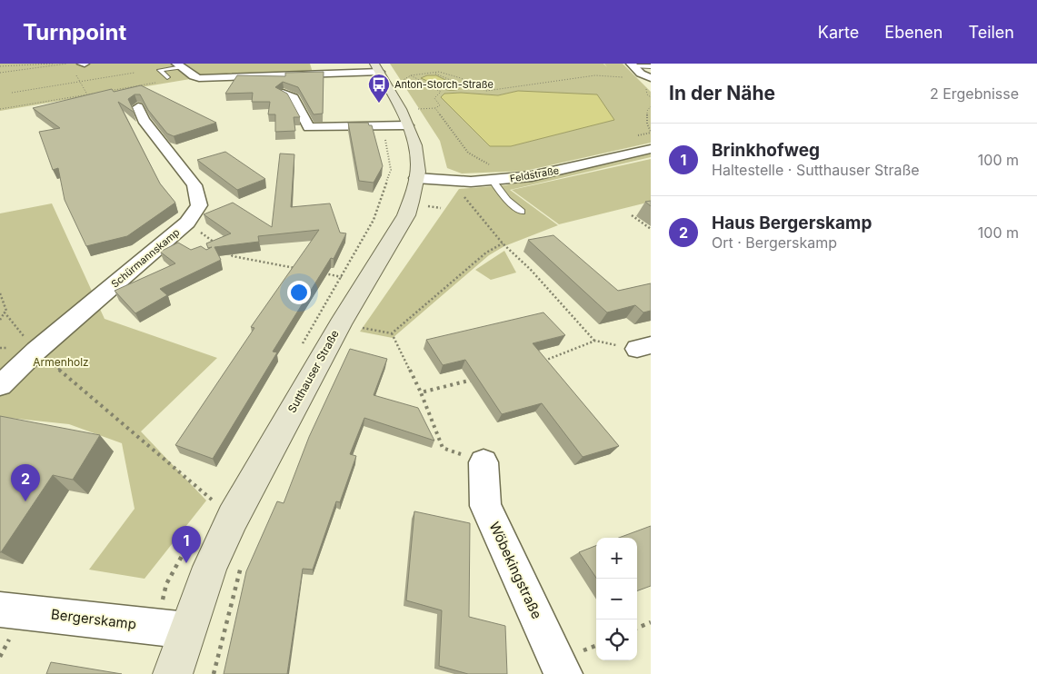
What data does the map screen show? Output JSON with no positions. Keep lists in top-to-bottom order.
{
  "streets": {
    "street": [
      "Feldstraße",
      "Schürmannskamp",
      "Sutthauser Straße",
      "Wöbekingstraße",
      "Bergerskamp"
    ]
  },
  "crossings": [
    ["Feldstraße", "Sutthauser Straße"],
    ["Sutthauser Straße", "Bergerskamp"]
  ],
  "parks": ["Armenholz"],
  "places": {
    "bus stop": ["Anton-Storch-Straße"]
  },
  "page": {
    "header": "Turnpoint",
    "nav": ["Karte", "Ebenen", "Teilen"],
    "heading": ["In der Nähe", "2 Ergebnisse"],
    "list": [
      {
        "mark": "1",
        "name": "Brinkhofweg",
        "note": "Haltestelle · Sutthauser Straße",
        "value": "100 m"
      },
      {
        "mark": "2",
        "name": "Haus Bergerskamp",
        "note": "Ort · Bergerskamp",
        "value": "100 m"
      }
    ],
    "pins": ["2", "1"],
    "map_buttons": ["+", "−"]
  }
}
